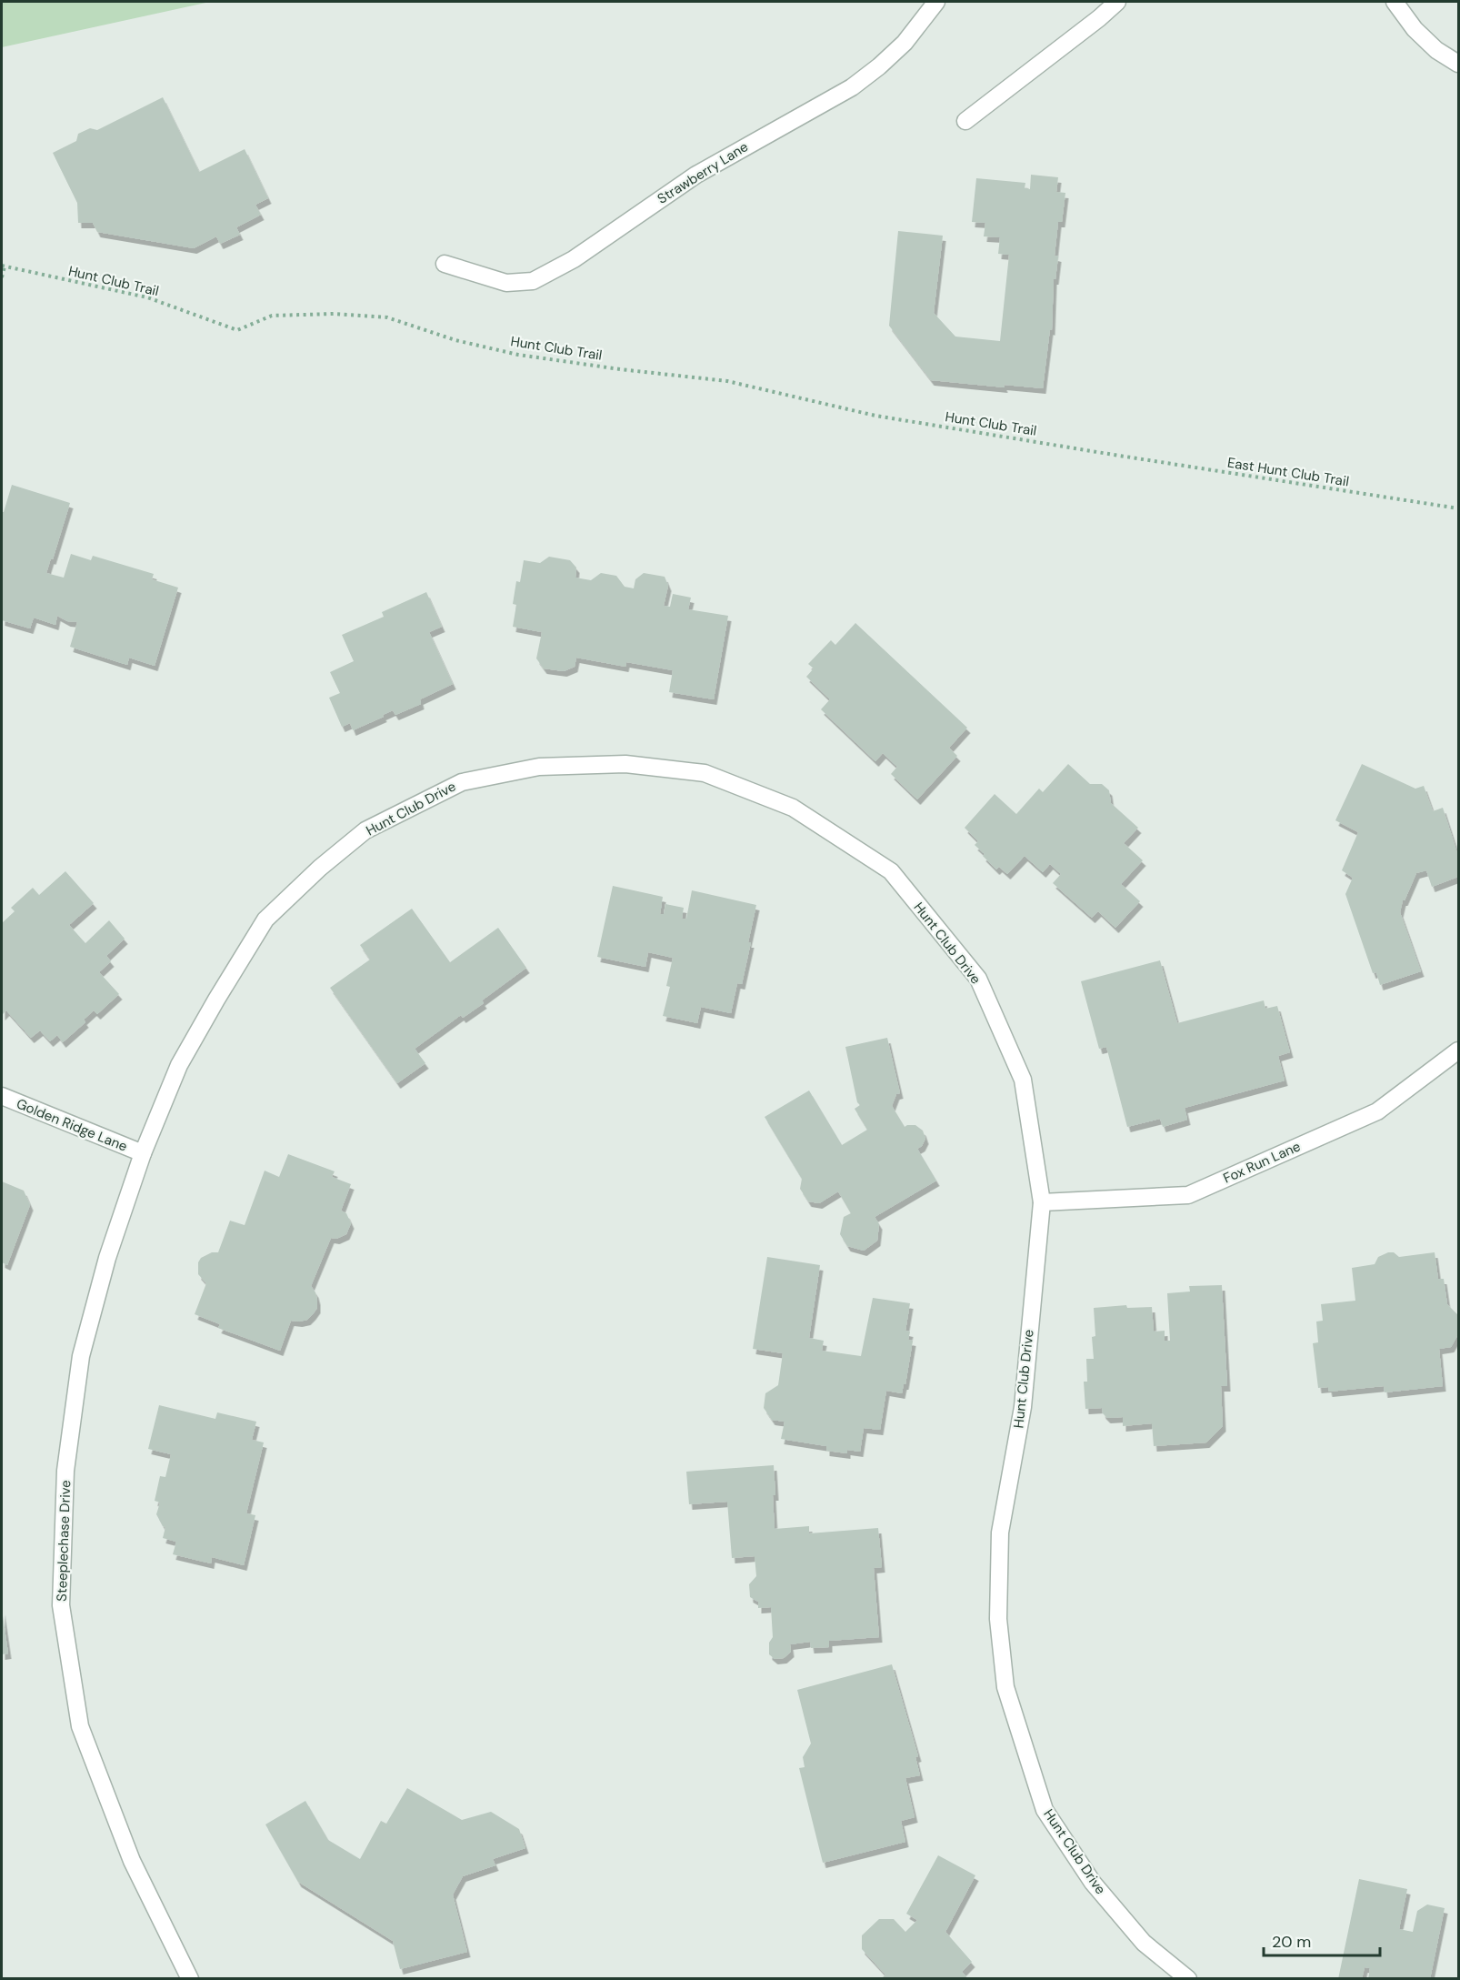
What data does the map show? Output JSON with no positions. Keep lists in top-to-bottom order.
{
  "streets": {
    "street": [
      "Strawberry Lane",
      "Hunt Club Drive",
      "Golden Ridge Lane",
      "Fox Run Lane",
      "Steeplechase Drive"
    ],
    "path": ["Hunt Club Trail", "East Hunt Club Trail"]
  },
  "crossings": [
    ["Hunt Club Trail", "East Hunt Club Trail"],
    ["Hunt Club Drive", "Golden Ridge Lane"],
    ["Hunt Club Drive", "Fox Run Lane"],
    ["Hunt Club Drive", "Steeplechase Drive"],
    ["Golden Ridge Lane", "Steeplechase Drive"]
  ],
  "scale_bar": "20 m"
}
